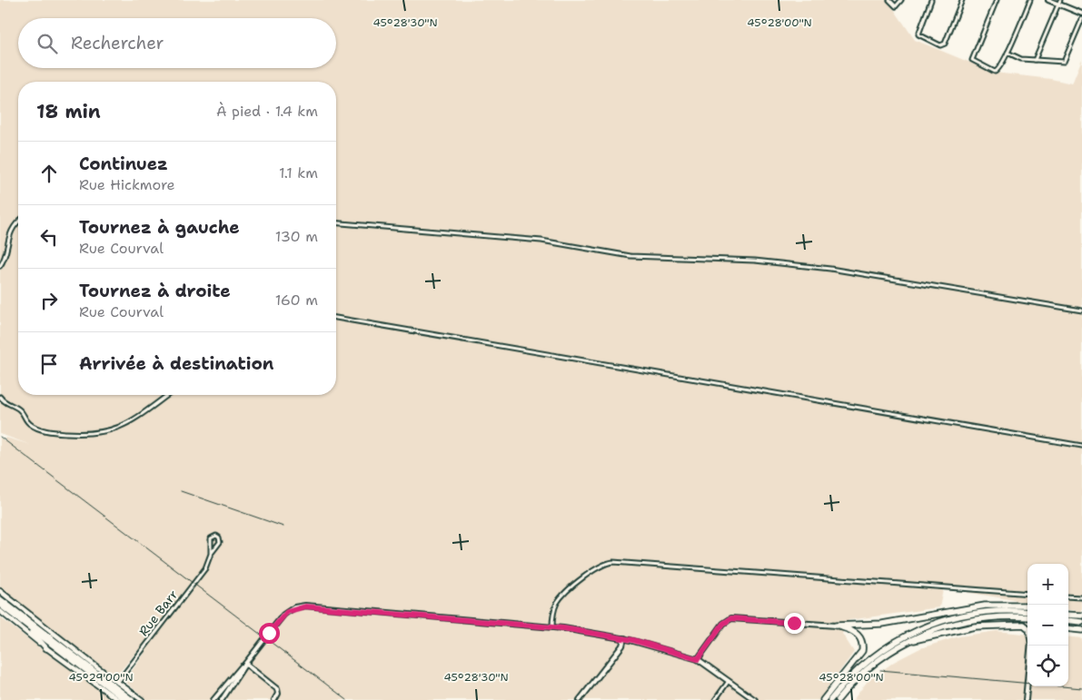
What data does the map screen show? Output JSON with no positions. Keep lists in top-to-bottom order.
{
  "streets": {
    "street": ["Rue Barr"]
  },
  "page": {
    "search": "Rechercher",
    "heading": ["18 min", "À pied · 1.4 km"],
    "list": [
      ["Continuez", "Rue Hickmore", "1.1 km"],
      ["Tournez à gauche", "Rue Courval", "130 m"],
      ["Tournez à droite", "Rue Courval", "160 m"],
      "Arrivée à destination"
    ],
    "map_buttons": ["+", "−"]
  },
  "coordinates": ["45°28'30\"N", "45°28'00\"N", "45°29'00\"N"]
}
